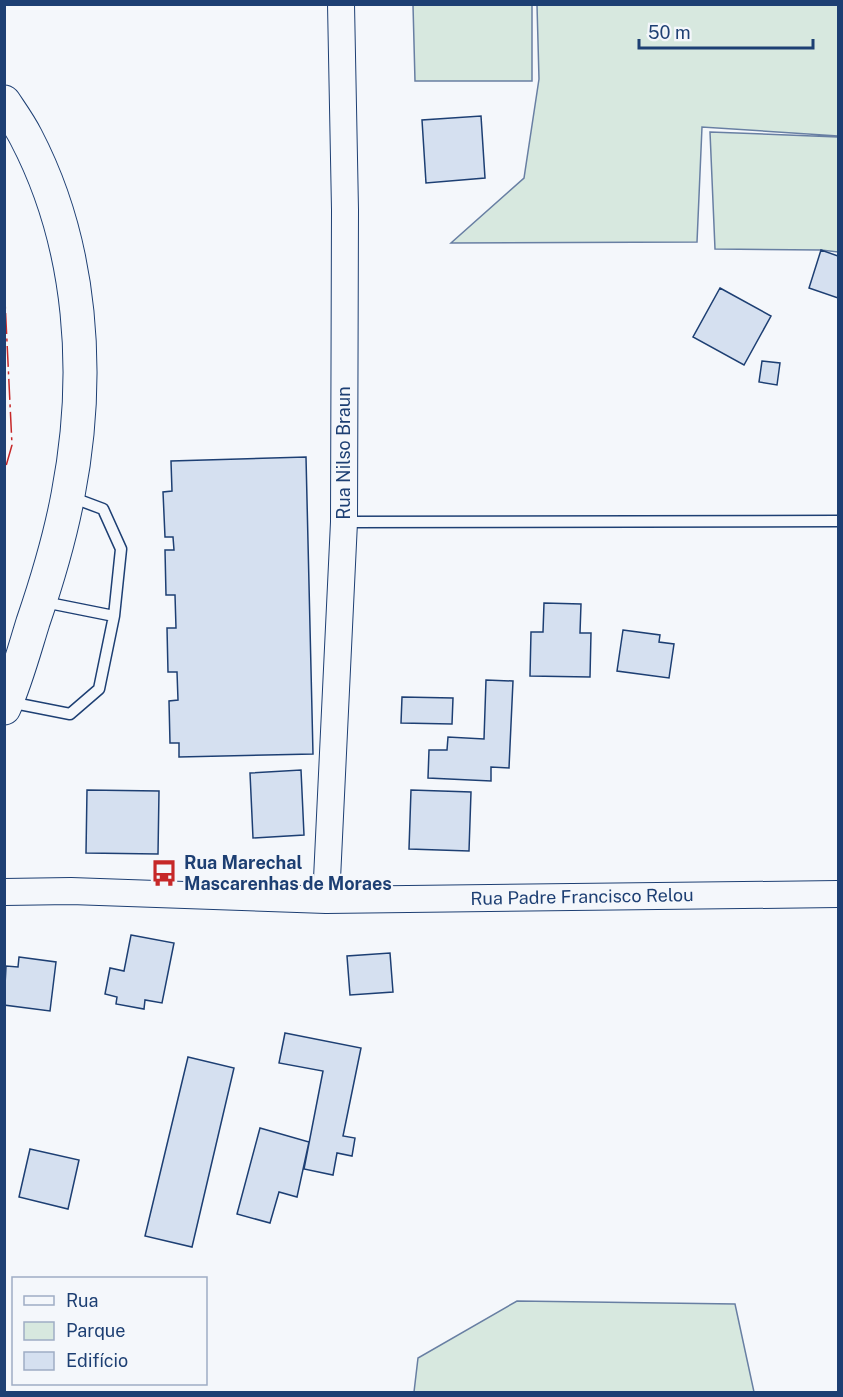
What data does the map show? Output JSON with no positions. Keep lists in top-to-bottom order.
{
  "streets": {
    "street": ["Rua Nilso Braun", "Rua Padre Francisco Relou"]
  },
  "crossings": [
    ["Rua Nilso Braun", "Rua Padre Francisco Relou"]
  ],
  "places": {
    "bus stop": ["Rua Marechal Mascarenhas de Moraes"]
  },
  "legend": ["Rua", "Parque", "Edifício"],
  "scale_bar": "50 m"
}
